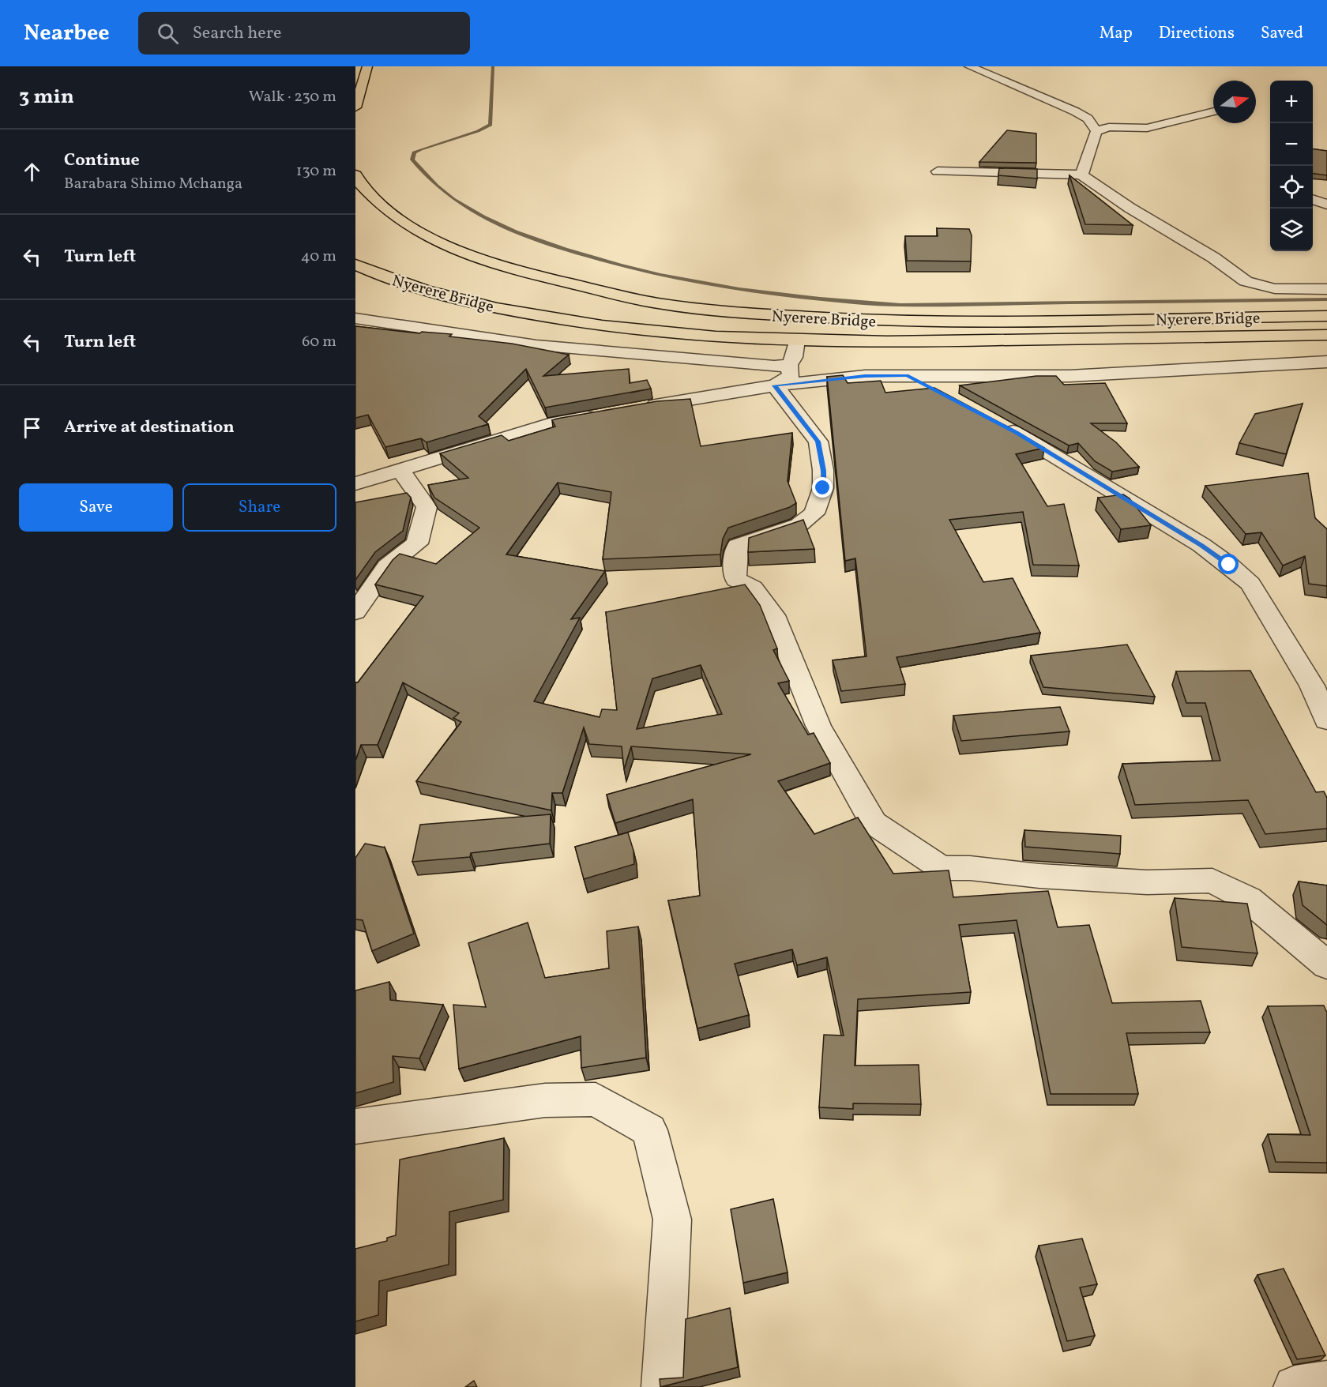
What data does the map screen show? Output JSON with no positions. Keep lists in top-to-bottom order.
{
  "streets": {
    "main road": ["Nyerere Bridge"]
  },
  "north": "right",
  "page": {
    "header": "Nearbee",
    "search": "Search here",
    "nav": ["Map", "Directions", "Saved"],
    "heading": ["3 min", "Walk · 230 m"],
    "map_buttons": ["+", "−"],
    "list": [
      ["Continue", "Barabara Shimo Mchanga", "130 m"],
      ["Turn left", "40 m"],
      ["Turn left", "60 m"],
      "Arrive at destination"
    ],
    "buttons": ["Save", "Share"]
  }
}
